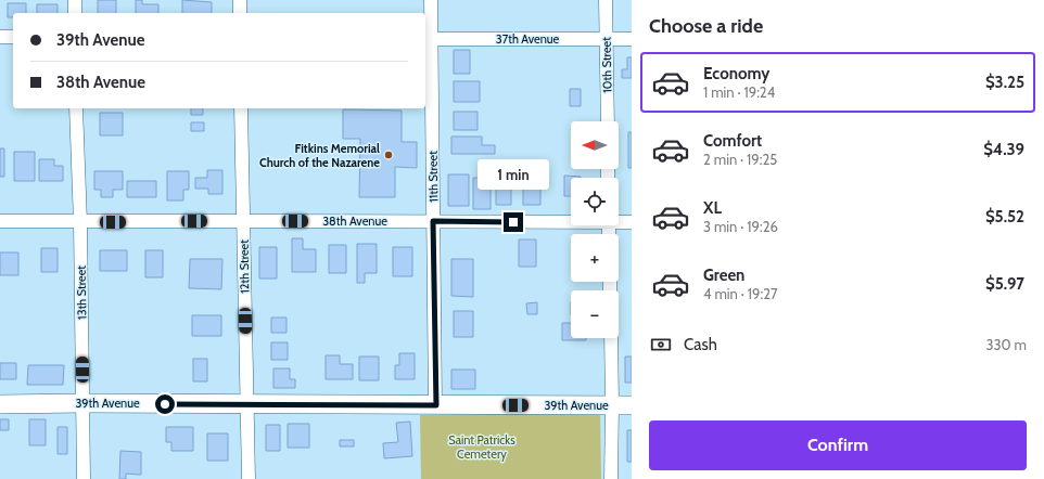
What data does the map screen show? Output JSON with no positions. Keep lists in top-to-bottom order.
{
  "streets": {
    "street": [
      "37th Avenue",
      "10th Street",
      "11th Street",
      "38th Avenue",
      "12th Street",
      "13th Street",
      "39th Avenue"
    ]
  },
  "crossings": [
    ["37th Avenue", "10th Street"],
    ["37th Avenue", "11th Street"],
    ["11th Street", "38th Avenue"],
    ["11th Street", "39th Avenue"],
    ["38th Avenue", "12th Street"],
    ["38th Avenue", "13th Street"],
    ["12th Street", "39th Avenue"],
    ["13th Street", "39th Avenue"]
  ],
  "parks": ["Saint Patricks Cemetery"],
  "places": ["Fitkins Memorial Church of the Nazarene"],
  "north": "left",
  "page": {
    "heading": "Choose a ride",
    "banner": ["39th Avenue", "38th Avenue"],
    "list": [
      {
        "name": "Economy",
        "note": "1 min · 19:24",
        "value": "$3.25"
      },
      {
        "name": "Comfort",
        "note": "2 min · 19:25",
        "value": "$4.39"
      },
      {
        "name": "XL",
        "note": "3 min · 19:26",
        "value": "$5.52"
      },
      {
        "name": "Green",
        "note": "4 min · 19:27",
        "value": "$5.97"
      }
    ],
    "map_buttons": ["+", "−"],
    "bubble": "1 min",
    "pay": ["Cash", "330 m"],
    "buttons": "Confirm"
  }
}
